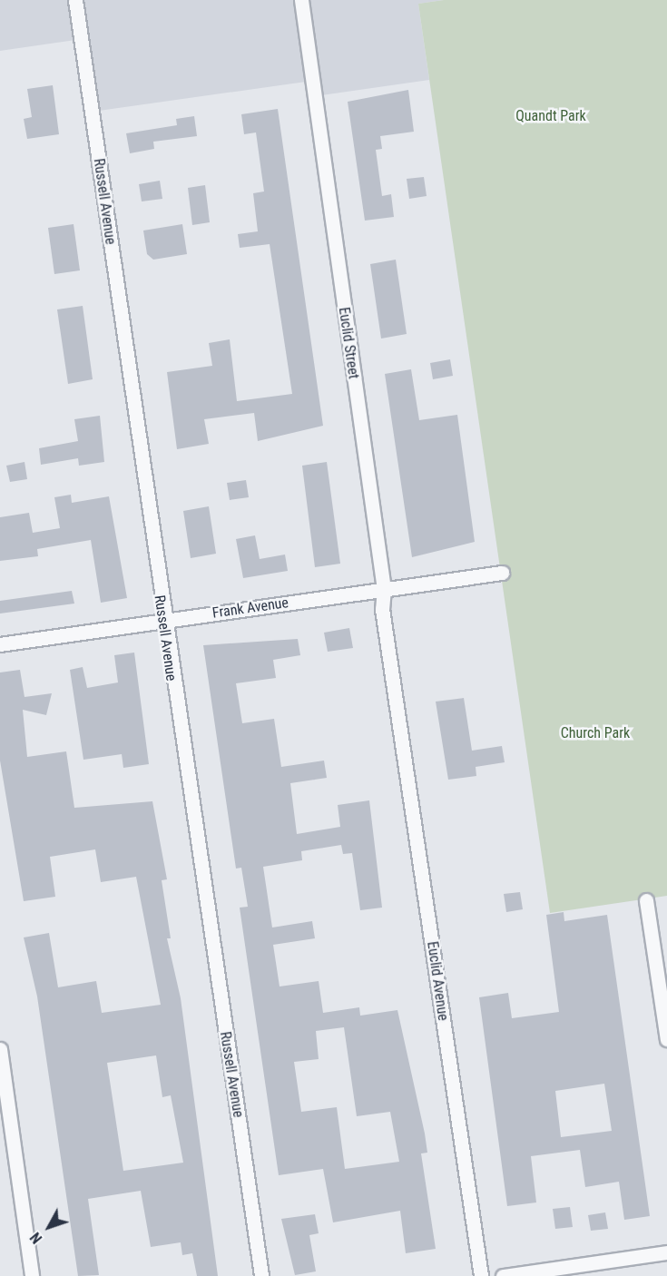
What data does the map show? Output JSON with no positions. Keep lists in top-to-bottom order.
{
  "streets": {
    "street": [
      "Russell Avenue",
      "Euclid Street",
      "Frank Avenue",
      "Euclid Avenue"
    ]
  },
  "crossings": [
    ["Russell Avenue", "Frank Avenue"],
    ["Euclid Street", "Frank Avenue"],
    ["Euclid Street", "Euclid Avenue"]
  ],
  "parks": ["Quandt Park", "Church Park"],
  "north": "bottom left"
}
